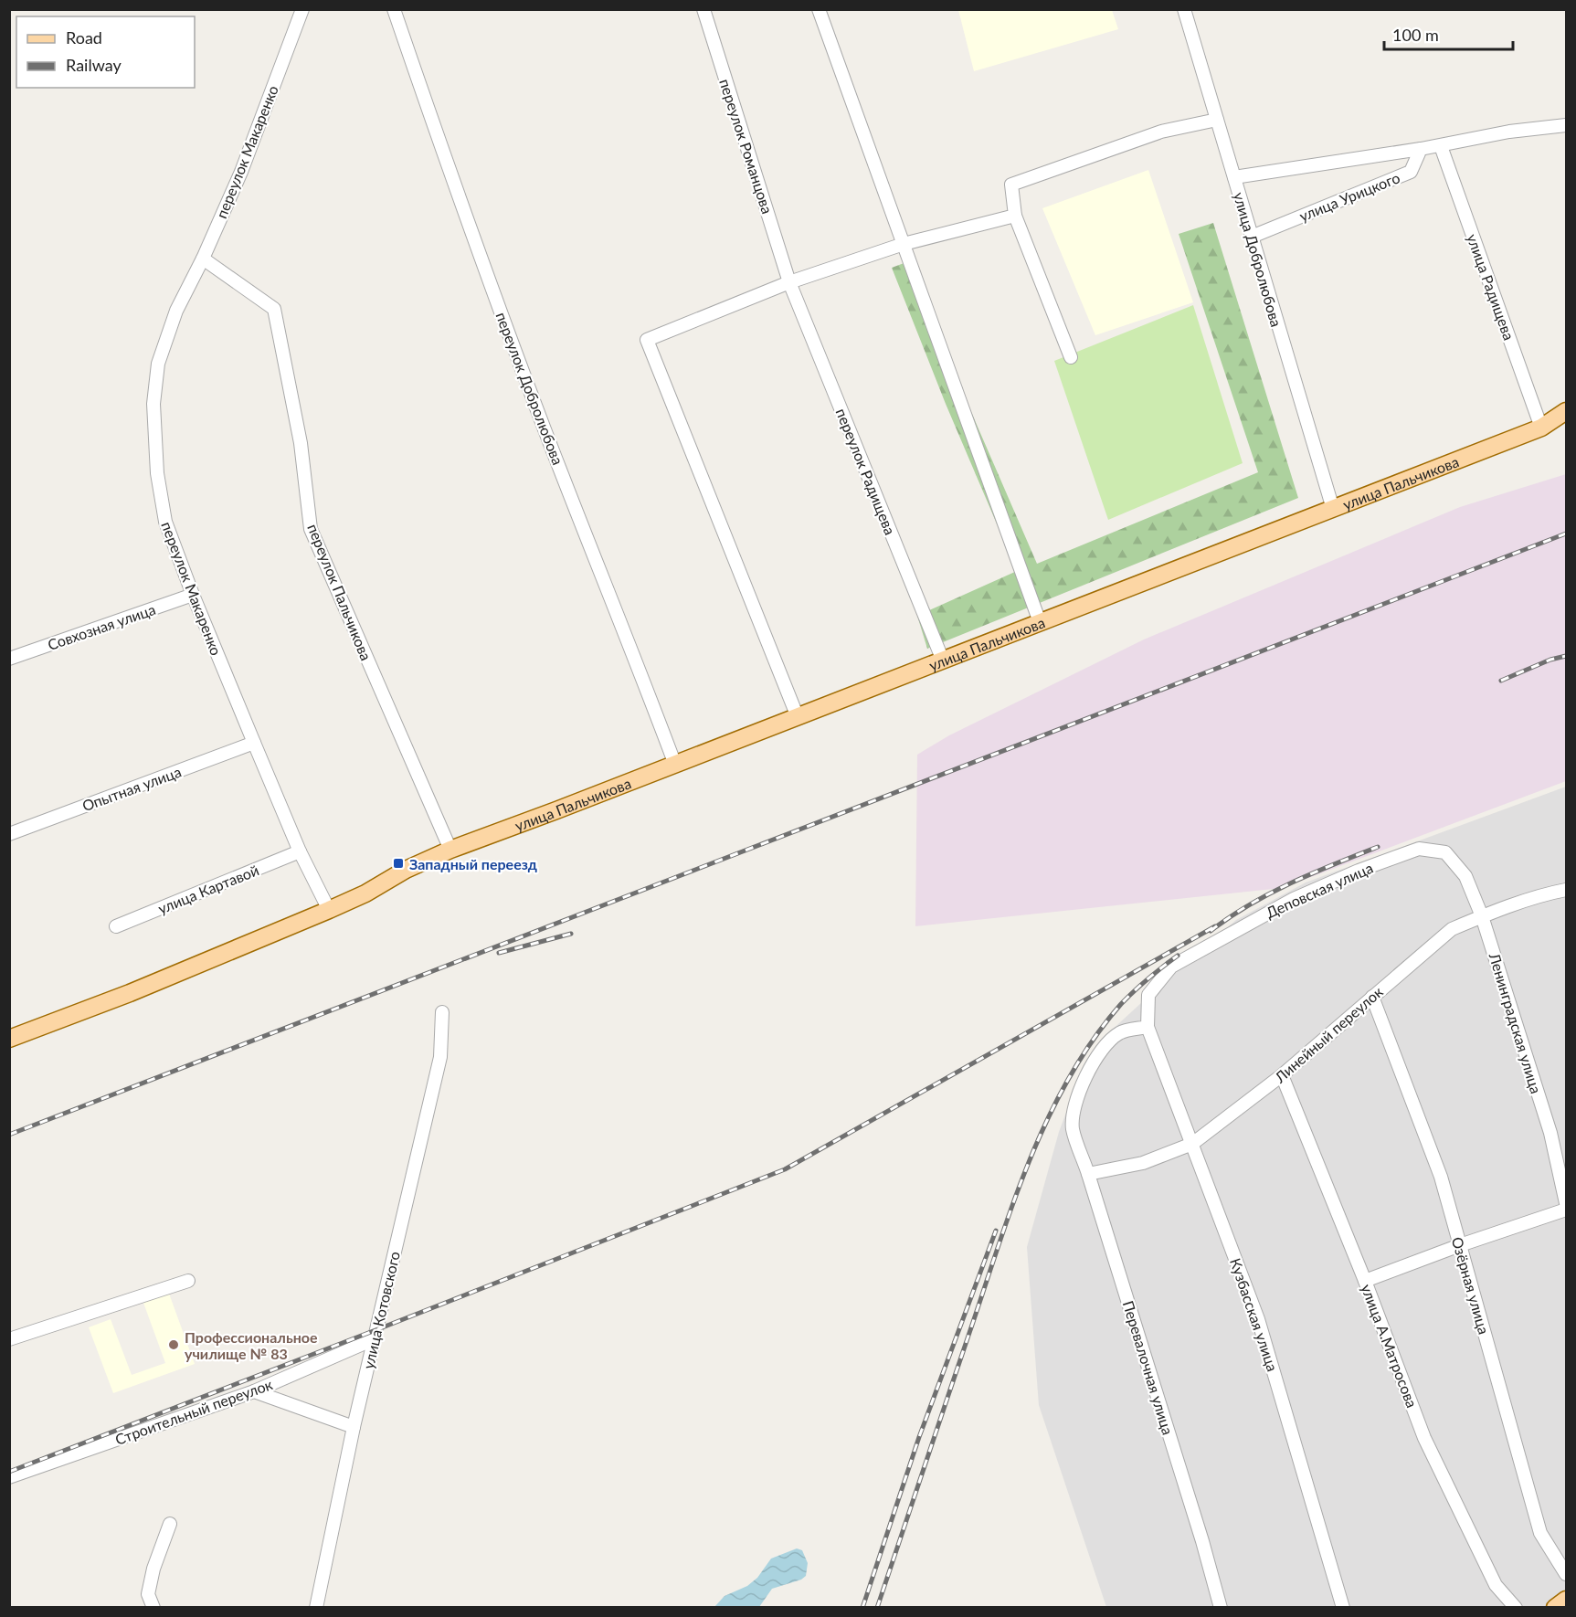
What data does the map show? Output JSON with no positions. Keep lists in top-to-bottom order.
{
  "streets": {
    "main road": ["улица Пальчикова"],
    "street": [
      "переулок Романцова",
      "переулок Макаренко",
      "улица Урицкого",
      "улица Добролюбова",
      "улица Радищева",
      "переулок Добролюбова",
      "переулок Радищева",
      "переулок Пальчикова",
      "Совхозная улица",
      "Опытная улица",
      "улица Картавой",
      "Деповская улица",
      "Ленинградская улица",
      "Линейный переулок",
      "Озёрная улица",
      "улица Котовского",
      "Кузбасская улица",
      "улица А.Матросова",
      "Перевалочная улица",
      "Строительный переулок"
    ]
  },
  "crossings": [
    ["переулок Романцова", "переулок Радищева"],
    ["переулок Макаренко", "улица Пальчикова"],
    ["переулок Макаренко", "переулок Пальчикова"],
    ["переулок Макаренко", "Совхозная улица"],
    ["переулок Макаренко", "Опытная улица"],
    ["переулок Макаренко", "улица Картавой"],
    ["улица Урицкого", "улица Добролюбова"],
    ["улица Добролюбова", "улица Пальчикова"],
    ["улица Радищева", "улица Пальчикова"],
    ["переулок Добролюбова", "улица Пальчикова"],
    ["переулок Радищева", "улица Пальчикова"],
    ["улица Пальчикова", "переулок Пальчикова"],
    ["Деповская улица", "Ленинградская улица"],
    ["Деповская улица", "Кузбасская улица"],
    ["Деповская улица", "Перевалочная улица"],
    ["Ленинградская улица", "Линейный переулок"],
    ["Линейный переулок", "Озёрная улица"],
    ["Линейный переулок", "Кузбасская улица"],
    ["Линейный переулок", "улица А.Матросова"],
    ["Линейный переулок", "Перевалочная улица"],
    ["улица Котовского", "Строительный переулок"],
    ["Кузбасская улица", "Перевалочная улица"]
  ],
  "places": {
    "transit": ["Западный переезд"],
    "other": ["Профессиональное училище № 83"]
  },
  "legend": ["Road", "Railway"],
  "scale_bar": "100 m"
}
